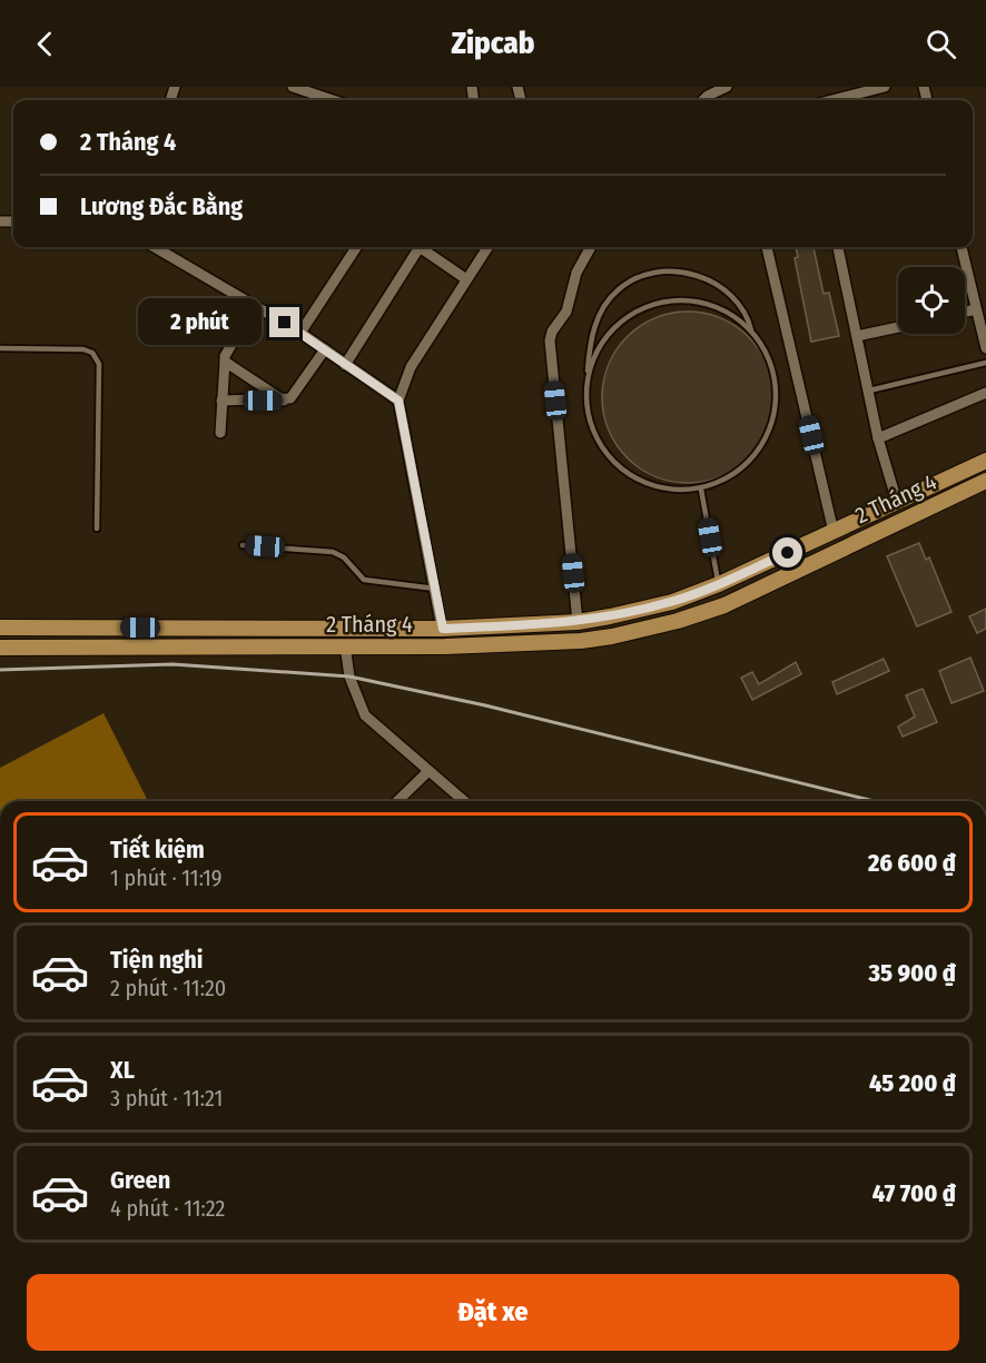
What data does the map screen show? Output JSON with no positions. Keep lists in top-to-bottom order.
{
  "streets": {
    "main road": ["2 Tháng 4"]
  },
  "page": {
    "header": "Zipcab",
    "banner": ["2 Tháng 4", "Lương Đắc Bằng"],
    "bubble": "2 phút",
    "list": [
      {
        "name": "Tiết kiệm",
        "note": "1 phút · 11:19",
        "value": "26 600 ₫"
      },
      {
        "name": "Tiện nghi",
        "note": "2 phút · 11:20",
        "value": "35 900 ₫"
      },
      {
        "name": "XL",
        "note": "3 phút · 11:21",
        "value": "45 200 ₫"
      },
      {
        "name": "Green",
        "note": "4 phút · 11:22",
        "value": "47 700 ₫"
      }
    ],
    "buttons": "Đặt xe"
  }
}
